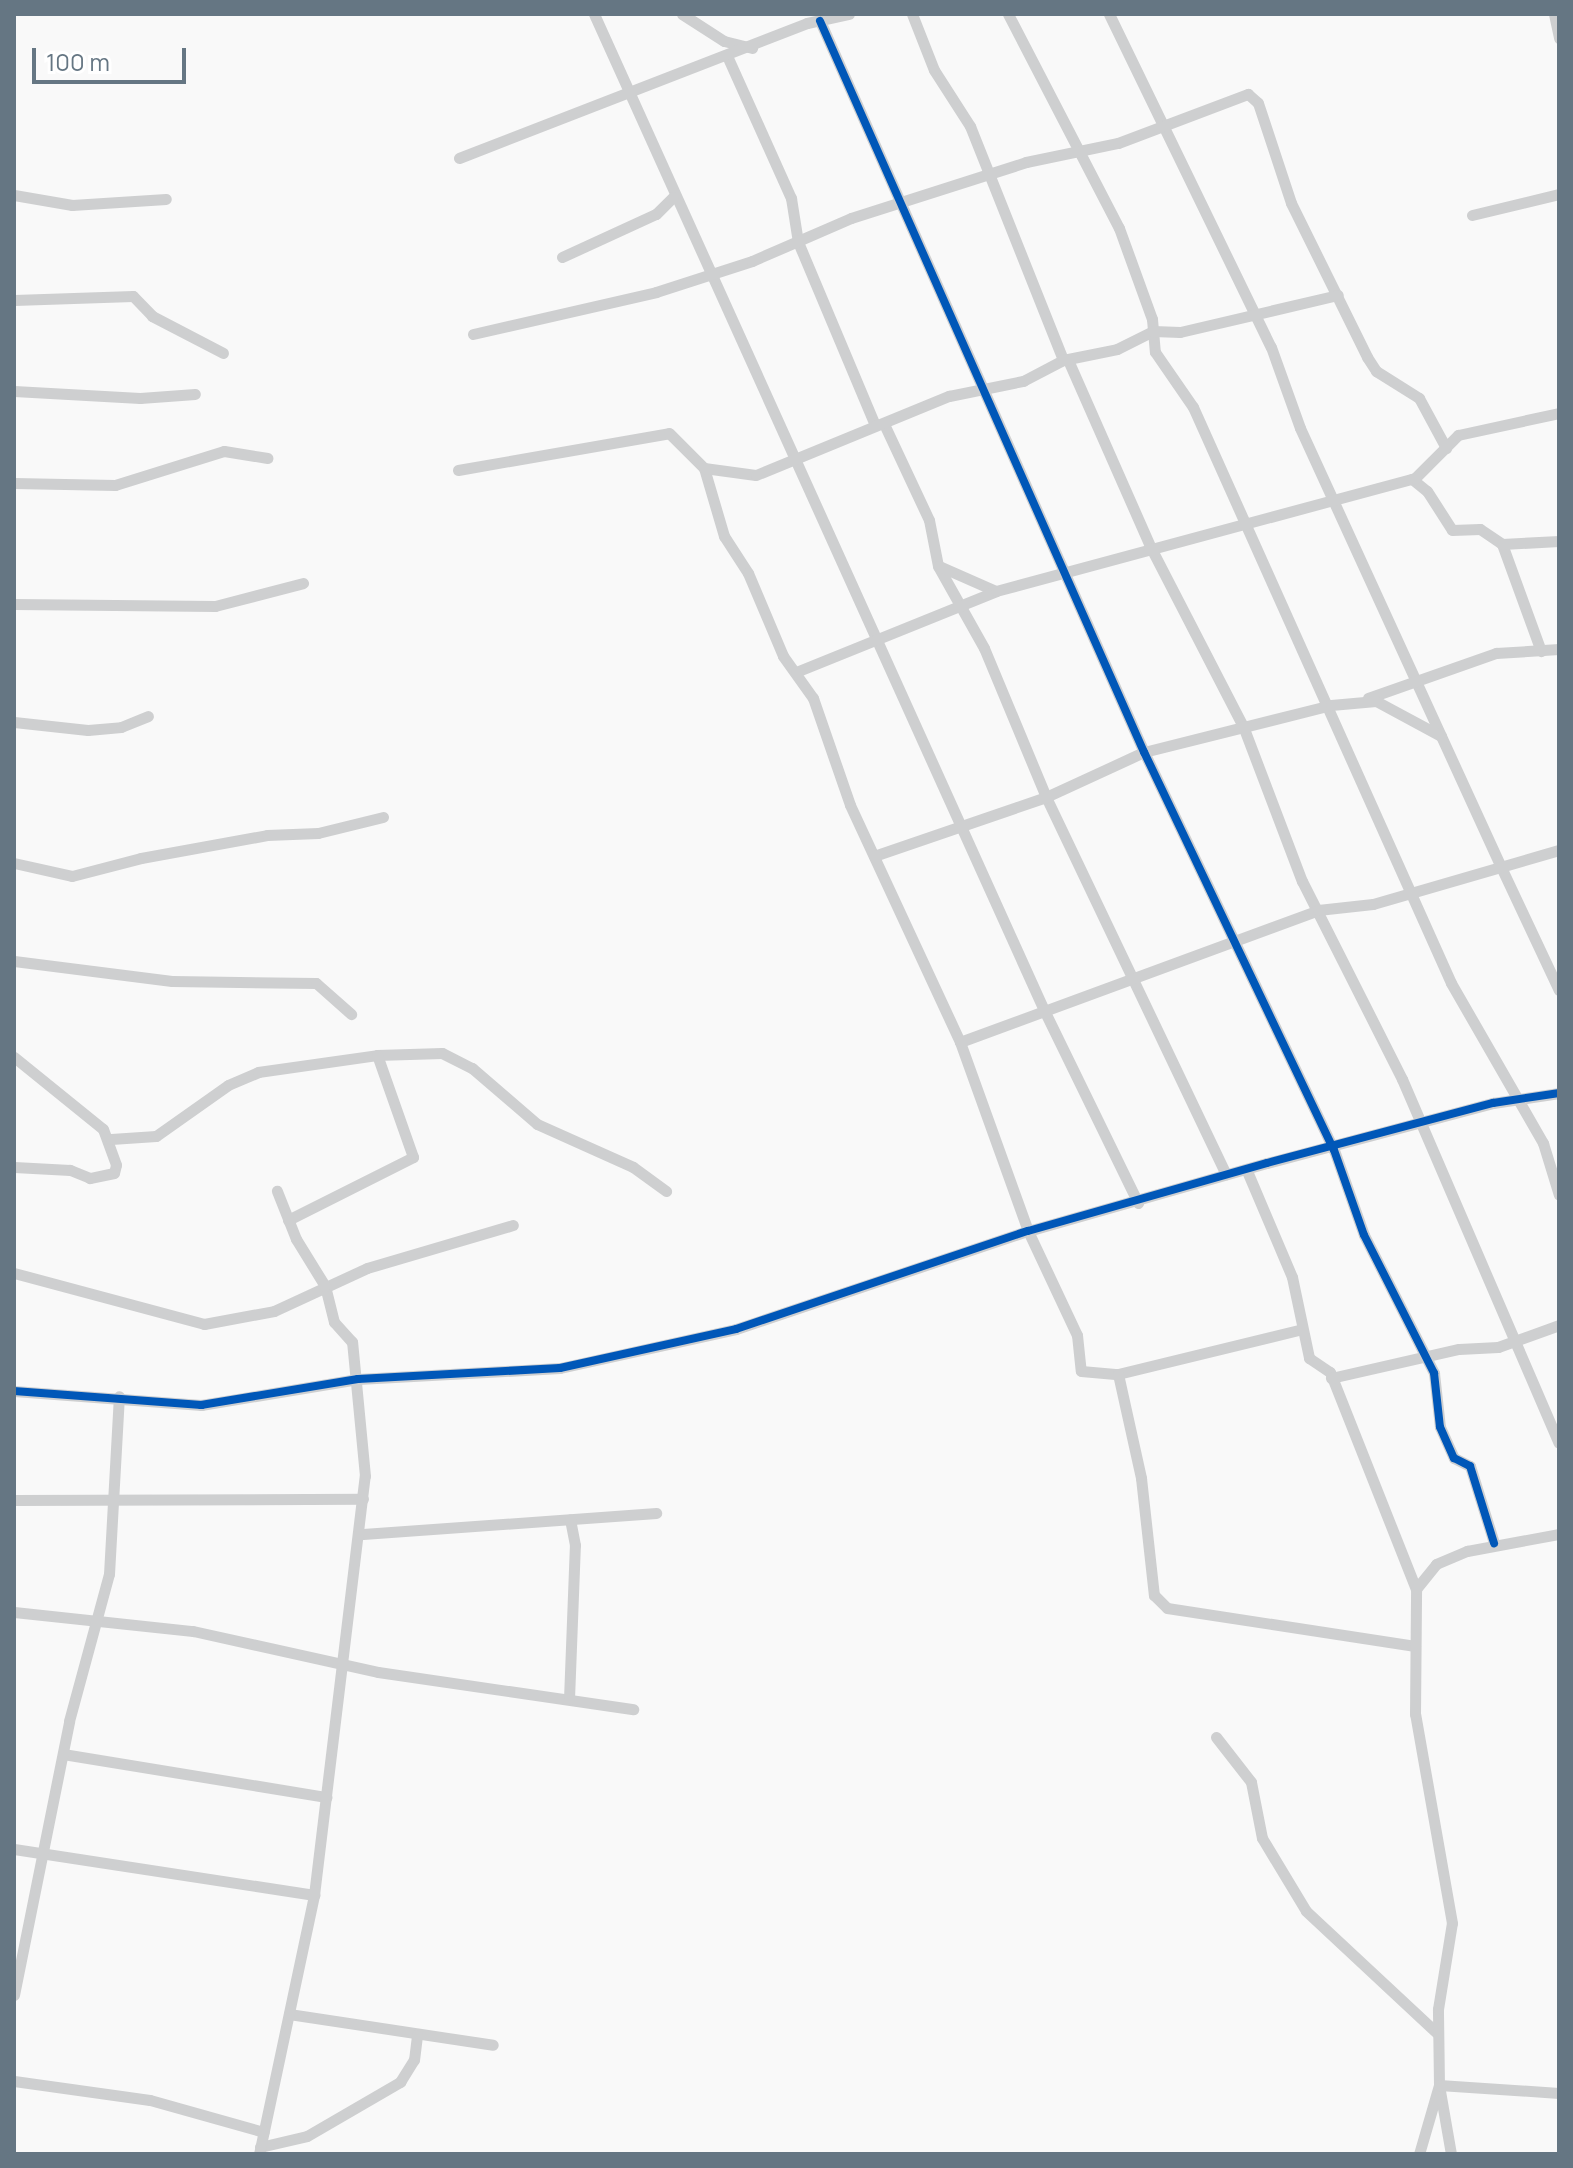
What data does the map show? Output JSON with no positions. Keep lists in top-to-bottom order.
{
  "scale_bar": "100 m"
}
